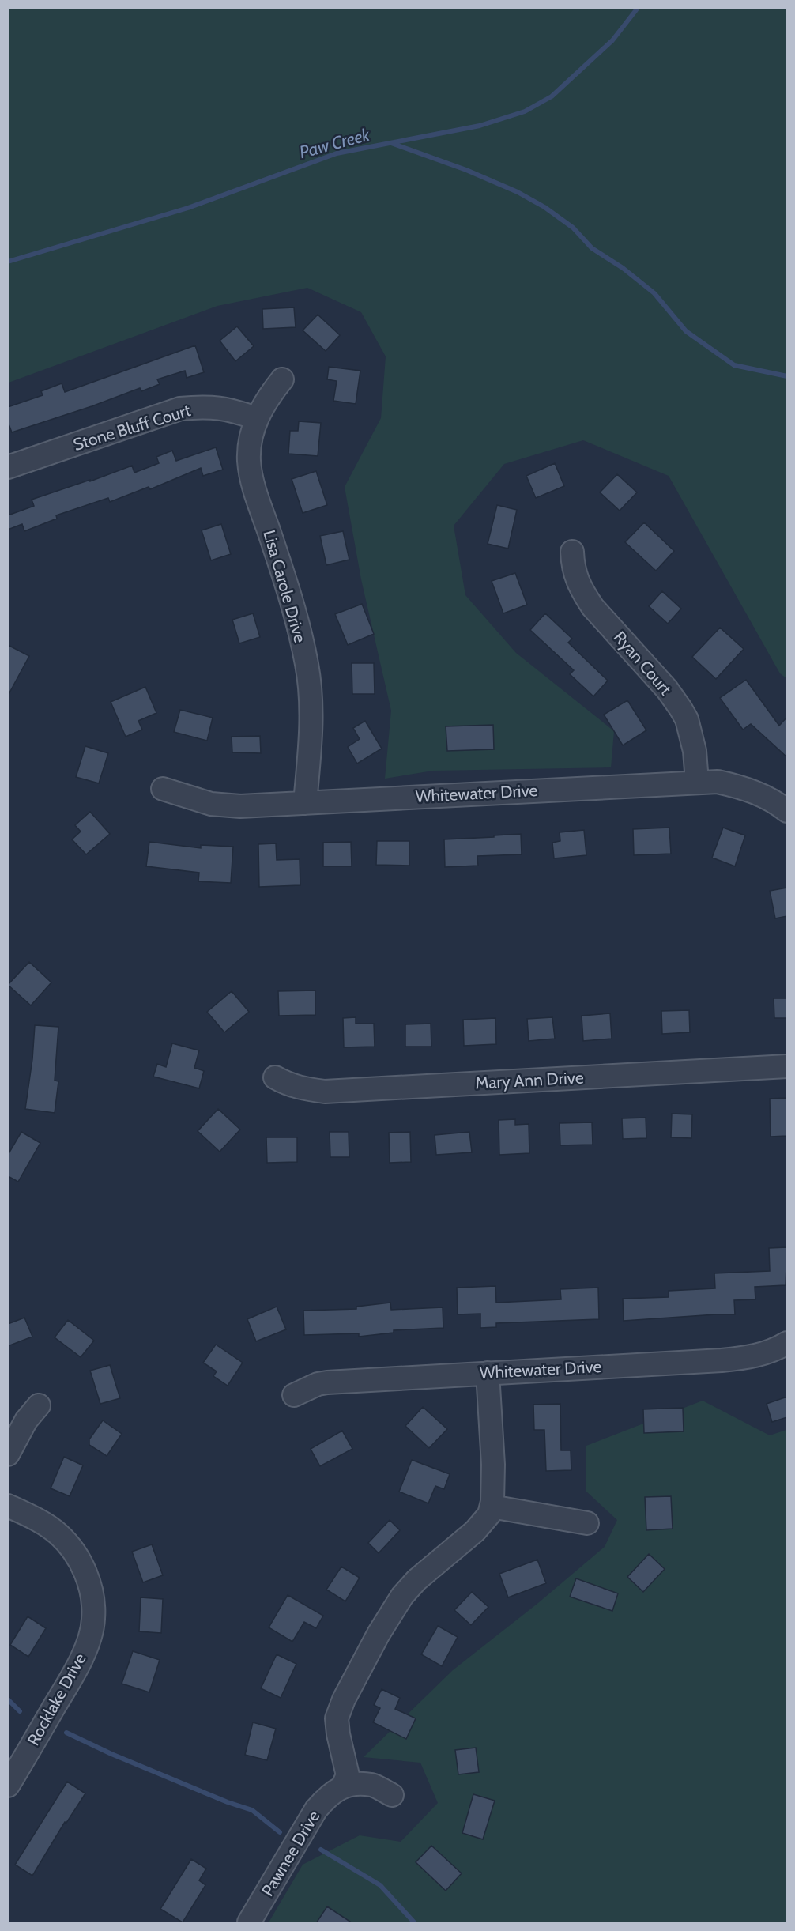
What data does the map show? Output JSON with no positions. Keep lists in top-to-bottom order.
{
  "streets": {
    "street": [
      "Stone Bluff Court",
      "Lisa Carole Drive",
      "Ryan Court",
      "Whitewater Drive",
      "Mary Ann Drive",
      "Rocklake Drive",
      "Pawnee Drive"
    ]
  },
  "crossings": [
    ["Stone Bluff Court", "Lisa Carole Drive"],
    ["Lisa Carole Drive", "Whitewater Drive"],
    ["Ryan Court", "Whitewater Drive"]
  ],
  "water": ["Paw Creek"]
}
